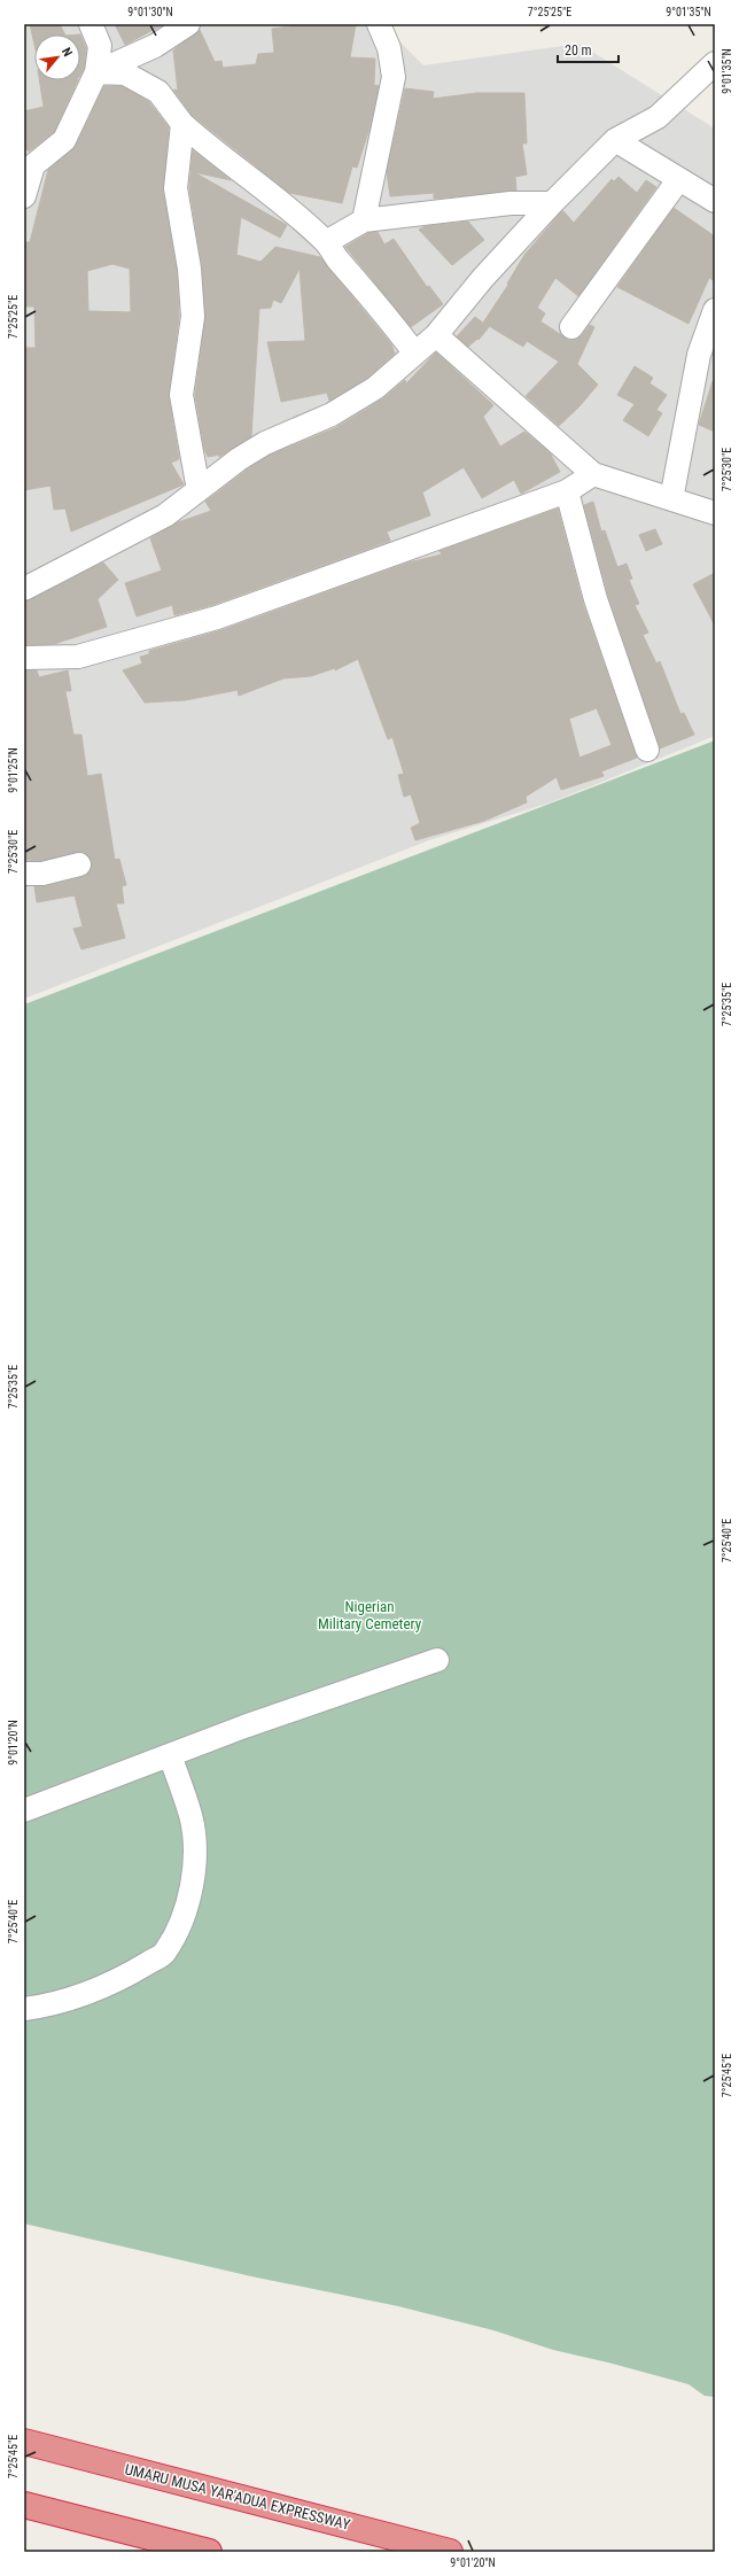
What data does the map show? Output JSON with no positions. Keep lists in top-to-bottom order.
{
  "streets": {
    "highway": ["UMARU MUSA YAR'ADUA EXPRESSWAY"]
  },
  "parks": ["Nigerian Military Cemetery"],
  "scale_bar": "20 m",
  "north": "top right",
  "coordinates": [
    "9°01'30\"N",
    "7°25'25\"E",
    "9°01'35\"N",
    "7°25'30\"E",
    "9°01'25\"N",
    "7°25'35\"E",
    "7°25'40\"E",
    "9°01'20\"N",
    "7°25'45\"E"
  ]
}
